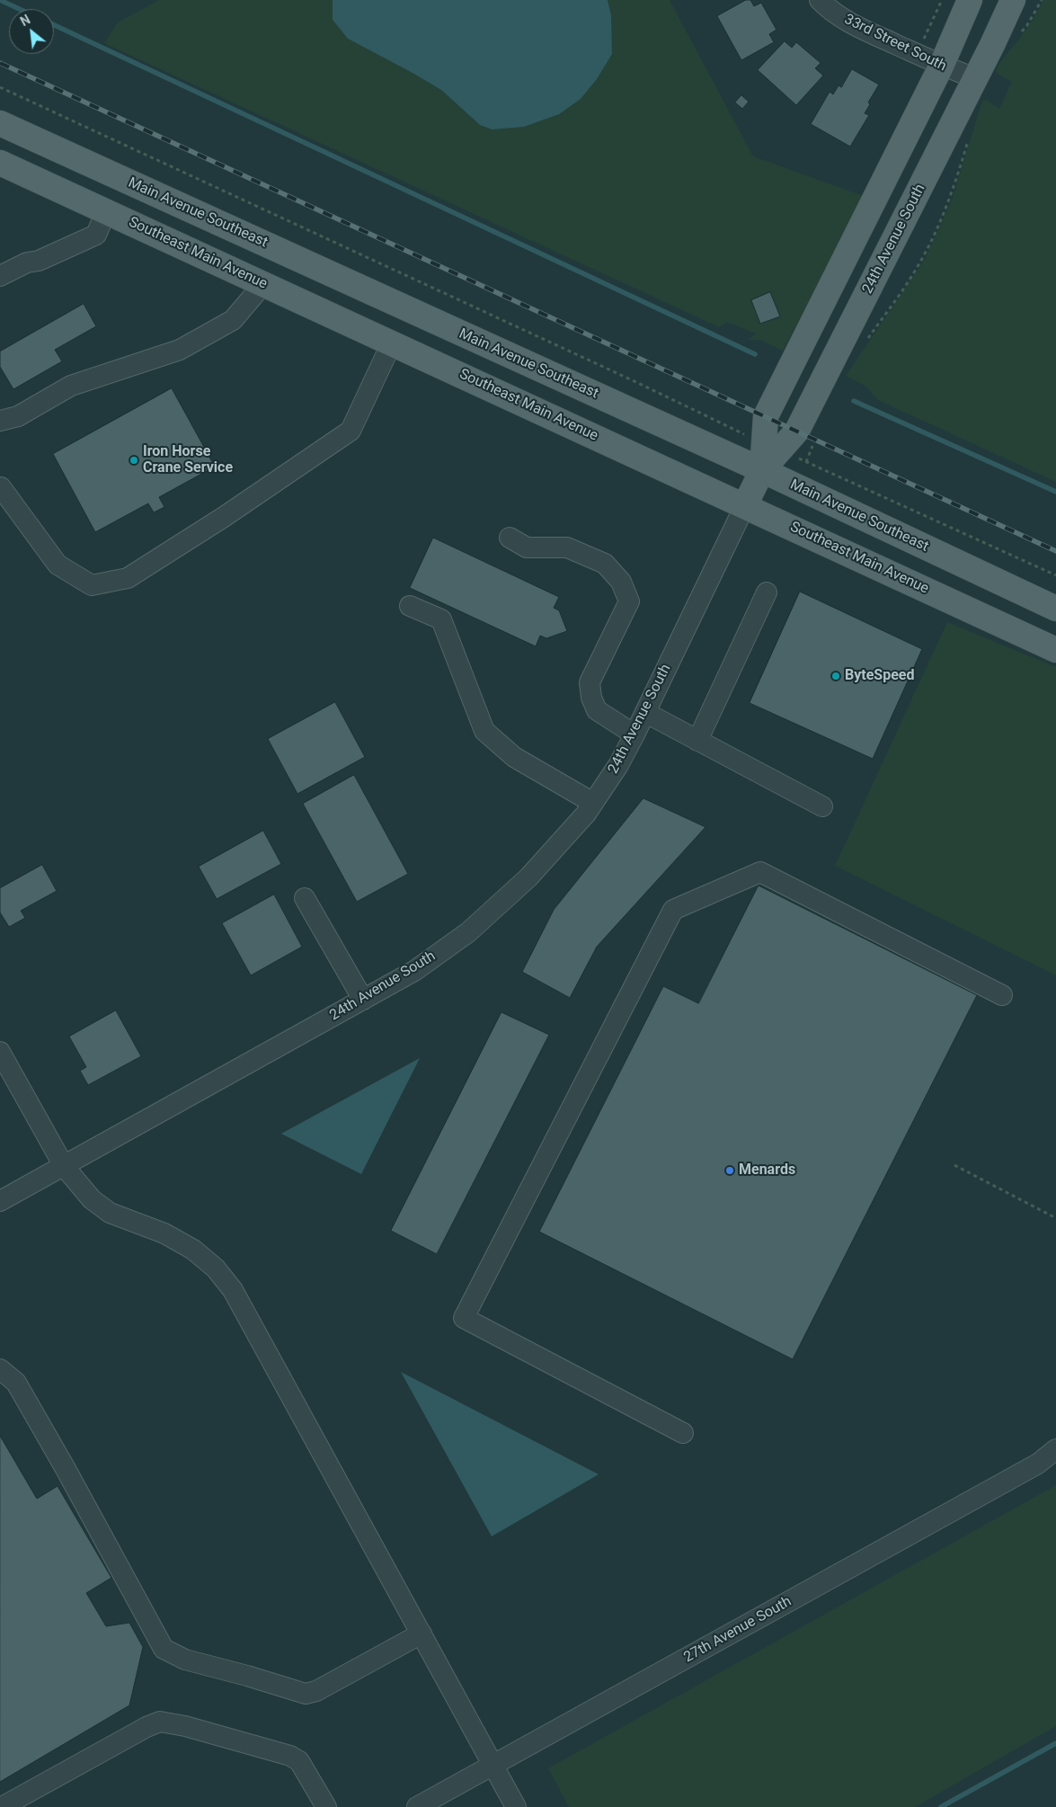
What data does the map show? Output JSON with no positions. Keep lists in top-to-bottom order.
{
  "streets": {
    "main road": ["Main Avenue Southeast", "24th Avenue South", "Southeast Main Avenue"],
    "street": ["33rd Street South", "27th Avenue South"]
  },
  "crossings": [
    ["33rd Street South", "24th Avenue South"],
    ["Main Avenue Southeast", "24th Avenue South"],
    ["24th Avenue South", "Southeast Main Avenue"]
  ],
  "places": ["Iron Horse Crane Service", "ByteSpeed", "Menards"],
  "north": "top left"
}
